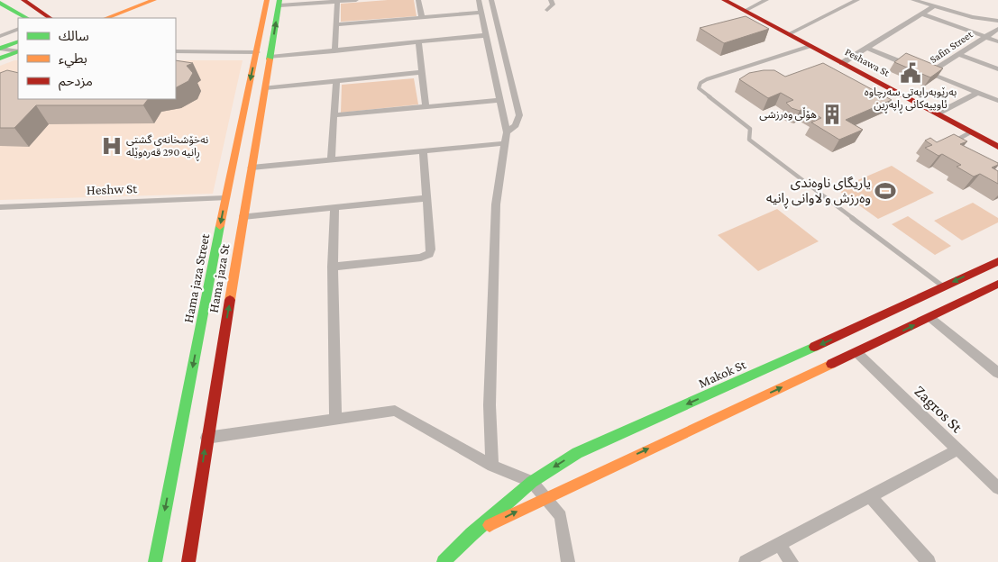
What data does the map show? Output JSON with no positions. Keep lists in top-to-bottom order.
{
  "streets": {
    "street": [
      "Safin Street",
      "Peshawa St",
      "Heshw St",
      "Hama jaza Street",
      "Hama jaza St",
      "Makok St",
      "Zagros St"
    ]
  },
  "crossings": [
    ["Heshw St", "Hama jaza Street"],
    ["Makok St", "Zagros St"]
  ],
  "one_way": ["Hama jaza Street", "Hama jaza St"],
  "places": {
    "public building": ["بەڕێوبەرایەتی سەرچاوە ئاوییەکانی ڕاپەڕین"],
    "building": ["هۆڵی وەرزشی"],
    "hospital": ["نەخۆشخانەی گشتی ڕانیە 290 قەرەوێلە"],
    "sports": ["یاریگای ناوەندی وەرزش و لاوانی ڕانیە"]
  },
  "legend": ["سالك", "بطيء", "مزدحم"]
}
